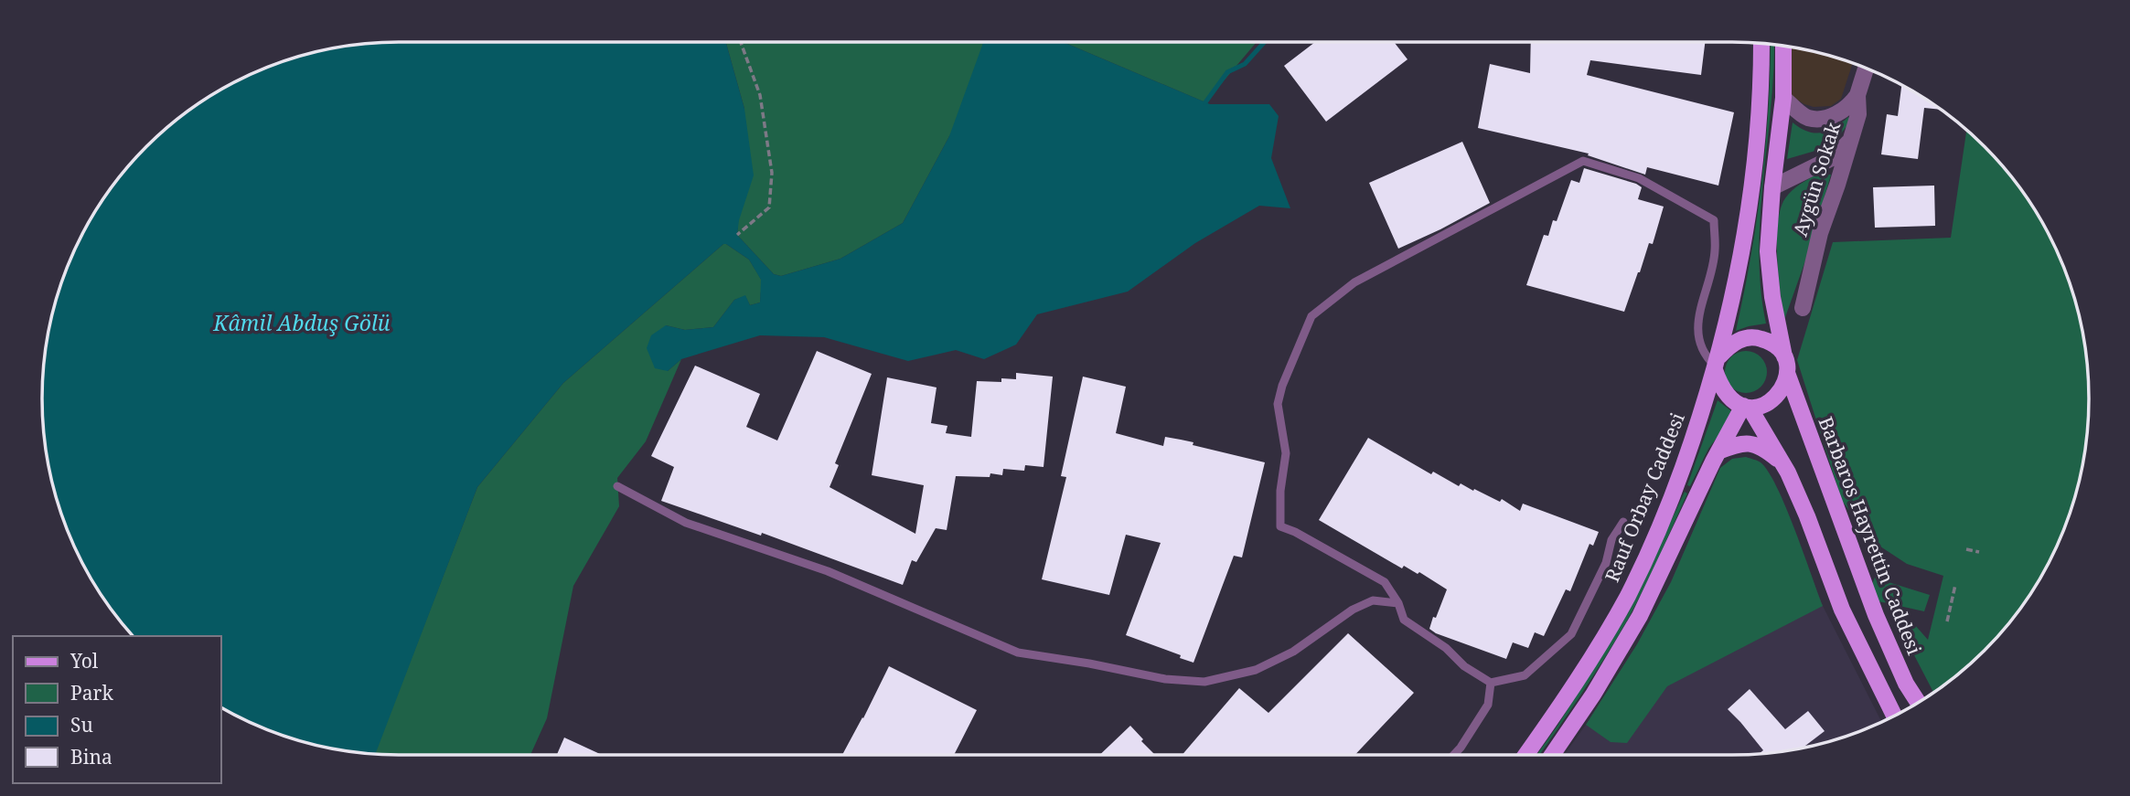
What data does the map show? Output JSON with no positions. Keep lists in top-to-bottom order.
{
  "streets": {
    "main road": ["Rauf Orbay Caddesi", "Barbaros Hayrettin Caddesi"],
    "street": ["Aygün Sokak"]
  },
  "crossings": [
    ["Rauf Orbay Caddesi", "Barbaros Hayrettin Caddesi"]
  ],
  "water": ["Kâmil Abduş Gölü"],
  "legend": [
    "Yol",
    "Park",
    "Su",
    "Bina"
  ]
}
